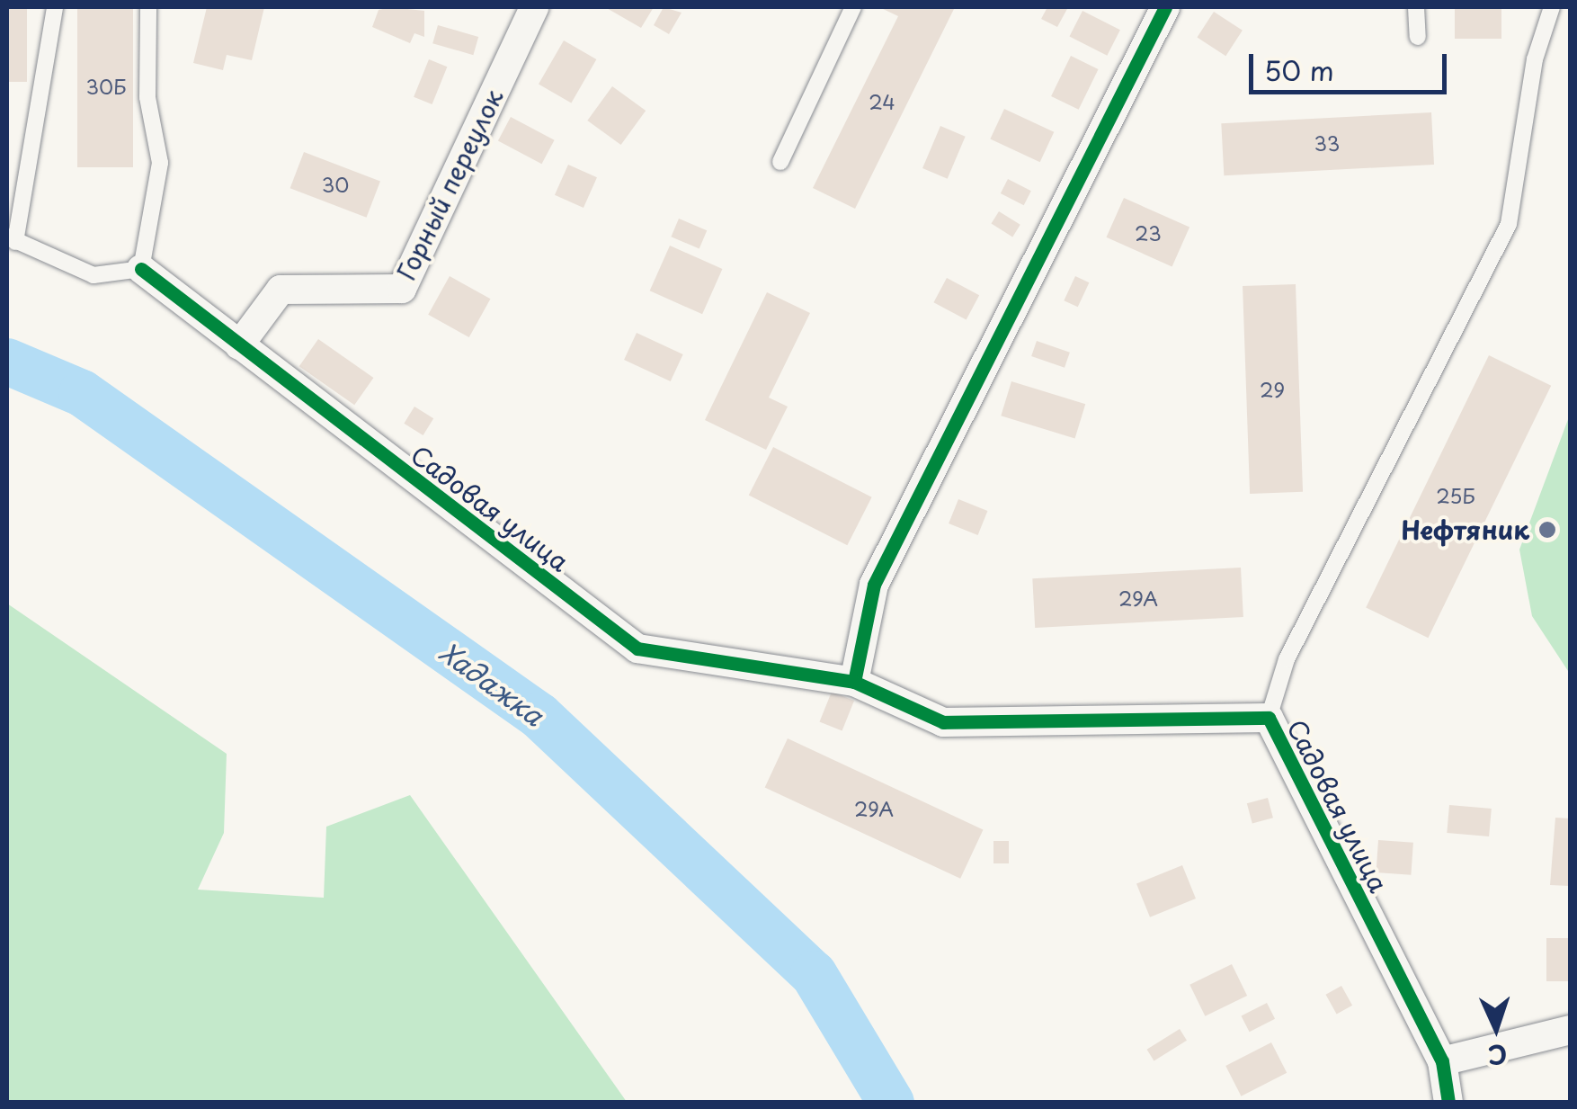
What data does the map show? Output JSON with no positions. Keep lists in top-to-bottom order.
{
  "streets": {
    "street": ["Горный переулок", "Садовая улица"]
  },
  "crossings": [
    ["Горный переулок", "Садовая улица"]
  ],
  "water": ["Хадажка"],
  "places": ["Нефтяник"],
  "house_numbers": [
    "30Б",
    "24",
    "33",
    "30",
    "23",
    "29",
    "25Б",
    "29А",
    "29А"
  ],
  "scale_bar": "50 m",
  "north": "bottom"
}
